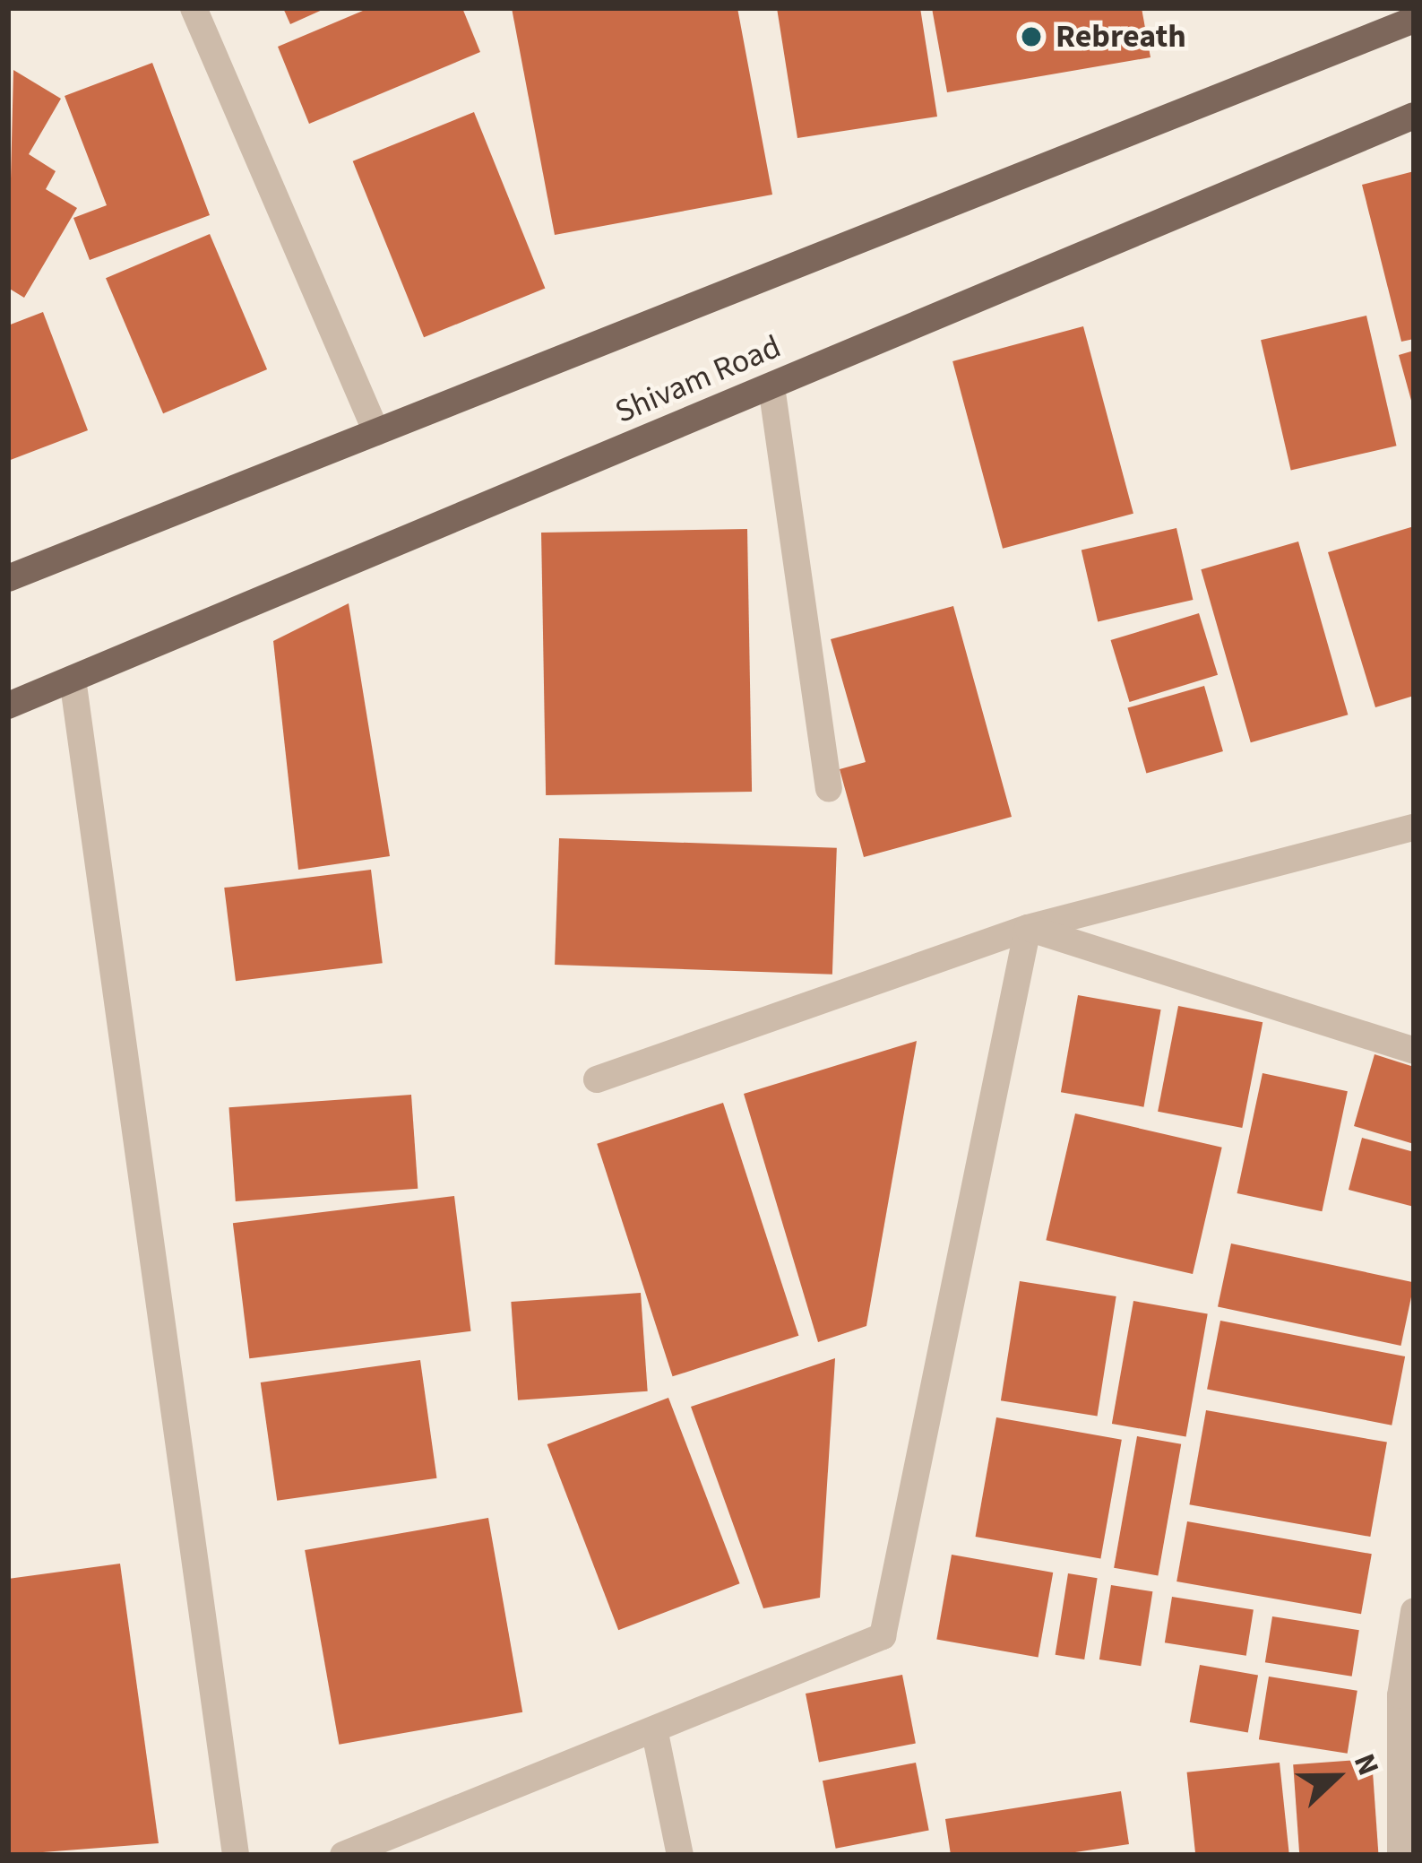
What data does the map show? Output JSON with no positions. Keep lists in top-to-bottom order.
{
  "streets": {
    "main road": ["Shivam Road"]
  },
  "places": ["Rebreath"],
  "north": "right"
}
